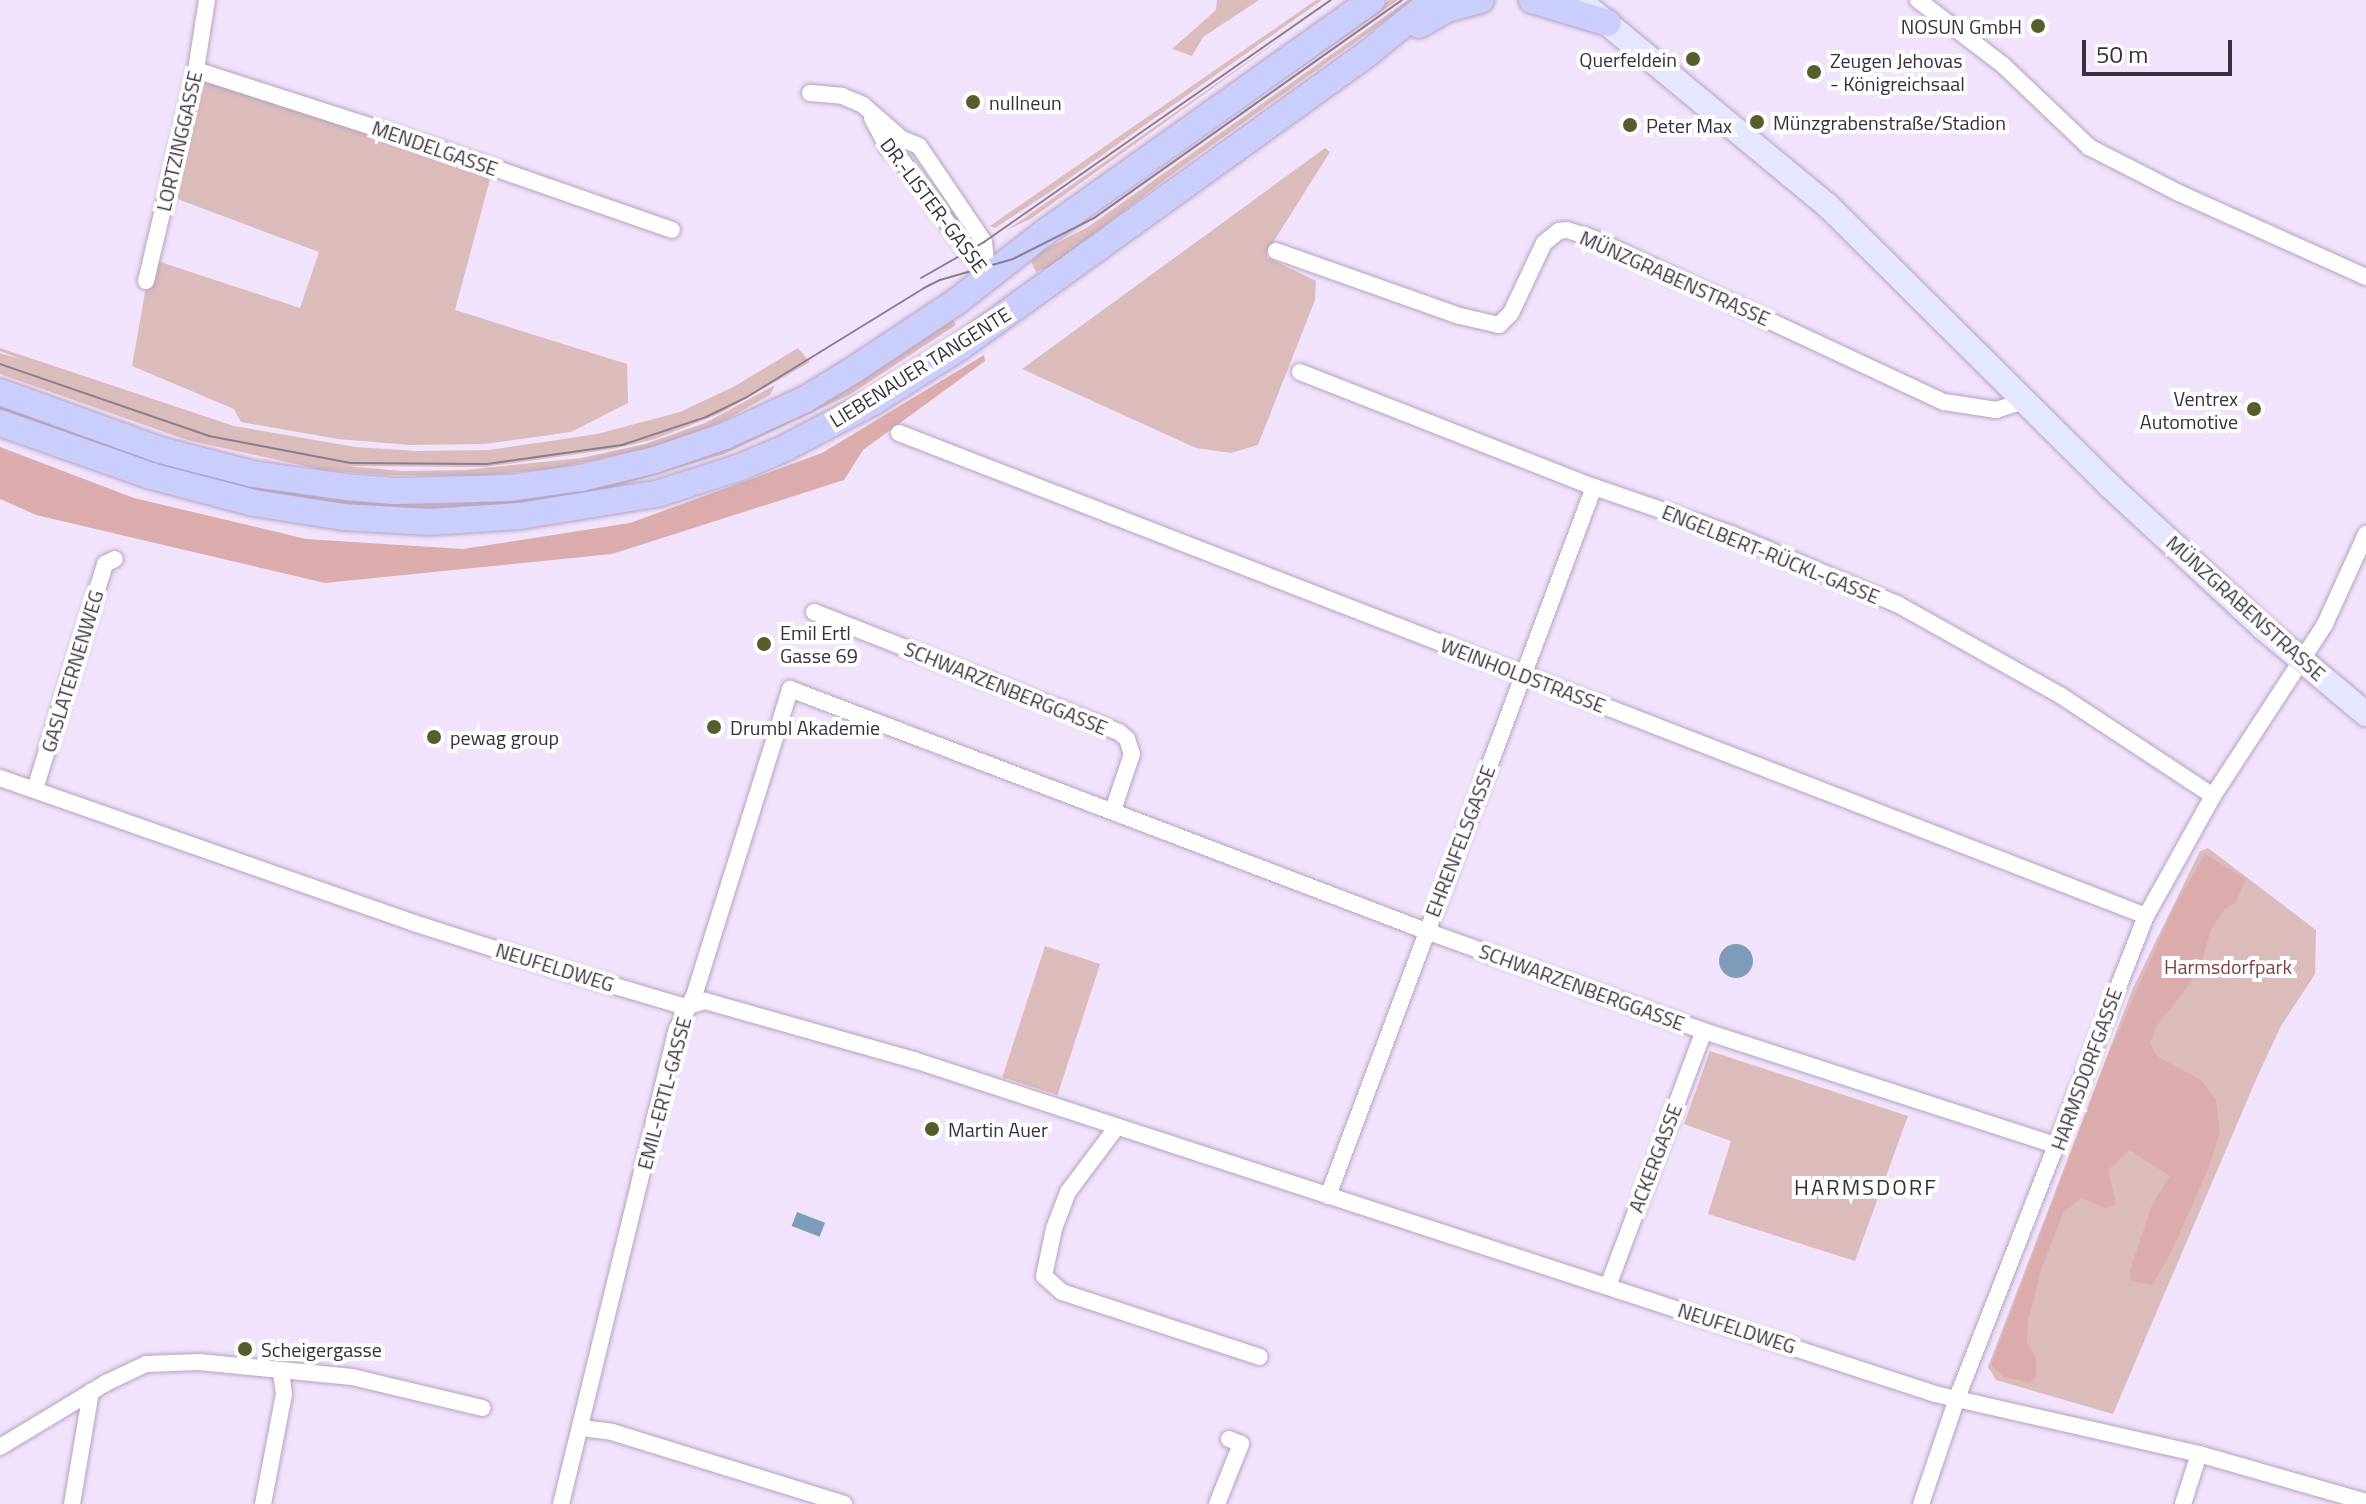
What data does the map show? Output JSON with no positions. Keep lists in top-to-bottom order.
{
  "streets": {
    "main road": ["MÜNZGRABENSTRASSE", "LIEBENAUER TANGENTE"],
    "street": [
      "LORTZINGGASSE",
      "MENDELGASSE",
      "DR.-LISTER-GASSE",
      "ENGELBERT-RÜCKL-GASSE",
      "GASLATERNENWEG",
      "WEINHOLDSTRASSE",
      "SCHWARZENBERGGASSE",
      "EHRENFELSGASSE",
      "NEUFELDWEG",
      "HARMSDORFGASSE",
      "EMIL-ERTL-GASSE",
      "ACKERGASSE"
    ]
  },
  "crossings": [
    ["LORTZINGGASSE", "MENDELGASSE"],
    ["DR.-LISTER-GASSE", "LIEBENAUER TANGENTE"],
    ["MÜNZGRABENSTRASSE", "HARMSDORFGASSE"],
    ["ENGELBERT-RÜCKL-GASSE", "EHRENFELSGASSE"],
    ["ENGELBERT-RÜCKL-GASSE", "HARMSDORFGASSE"],
    ["GASLATERNENWEG", "NEUFELDWEG"],
    ["WEINHOLDSTRASSE", "EHRENFELSGASSE"],
    ["WEINHOLDSTRASSE", "HARMSDORFGASSE"],
    ["SCHWARZENBERGGASSE", "EHRENFELSGASSE"],
    ["SCHWARZENBERGGASSE", "HARMSDORFGASSE"],
    ["SCHWARZENBERGGASSE", "EMIL-ERTL-GASSE"],
    ["SCHWARZENBERGGASSE", "ACKERGASSE"],
    ["EHRENFELSGASSE", "NEUFELDWEG"],
    ["NEUFELDWEG", "HARMSDORFGASSE"],
    ["NEUFELDWEG", "EMIL-ERTL-GASSE"],
    ["NEUFELDWEG", "ACKERGASSE"]
  ],
  "districts": ["HARMSDORF"],
  "parks": ["Harmsdorfpark"],
  "places": [
    "NOSUN GmbH",
    "Querfeldein",
    "Zeugen Jehovas - Königreichsaal",
    "nullneun",
    "Münzgrabenstraße/Stadion",
    "Peter Max",
    "Ventrex Automotive",
    "Emil Ertl Gasse 69",
    "Drumbl Akademie",
    "pewag group",
    "Martin Auer",
    "Scheigergasse"
  ],
  "scale_bar": "50 m"
}
